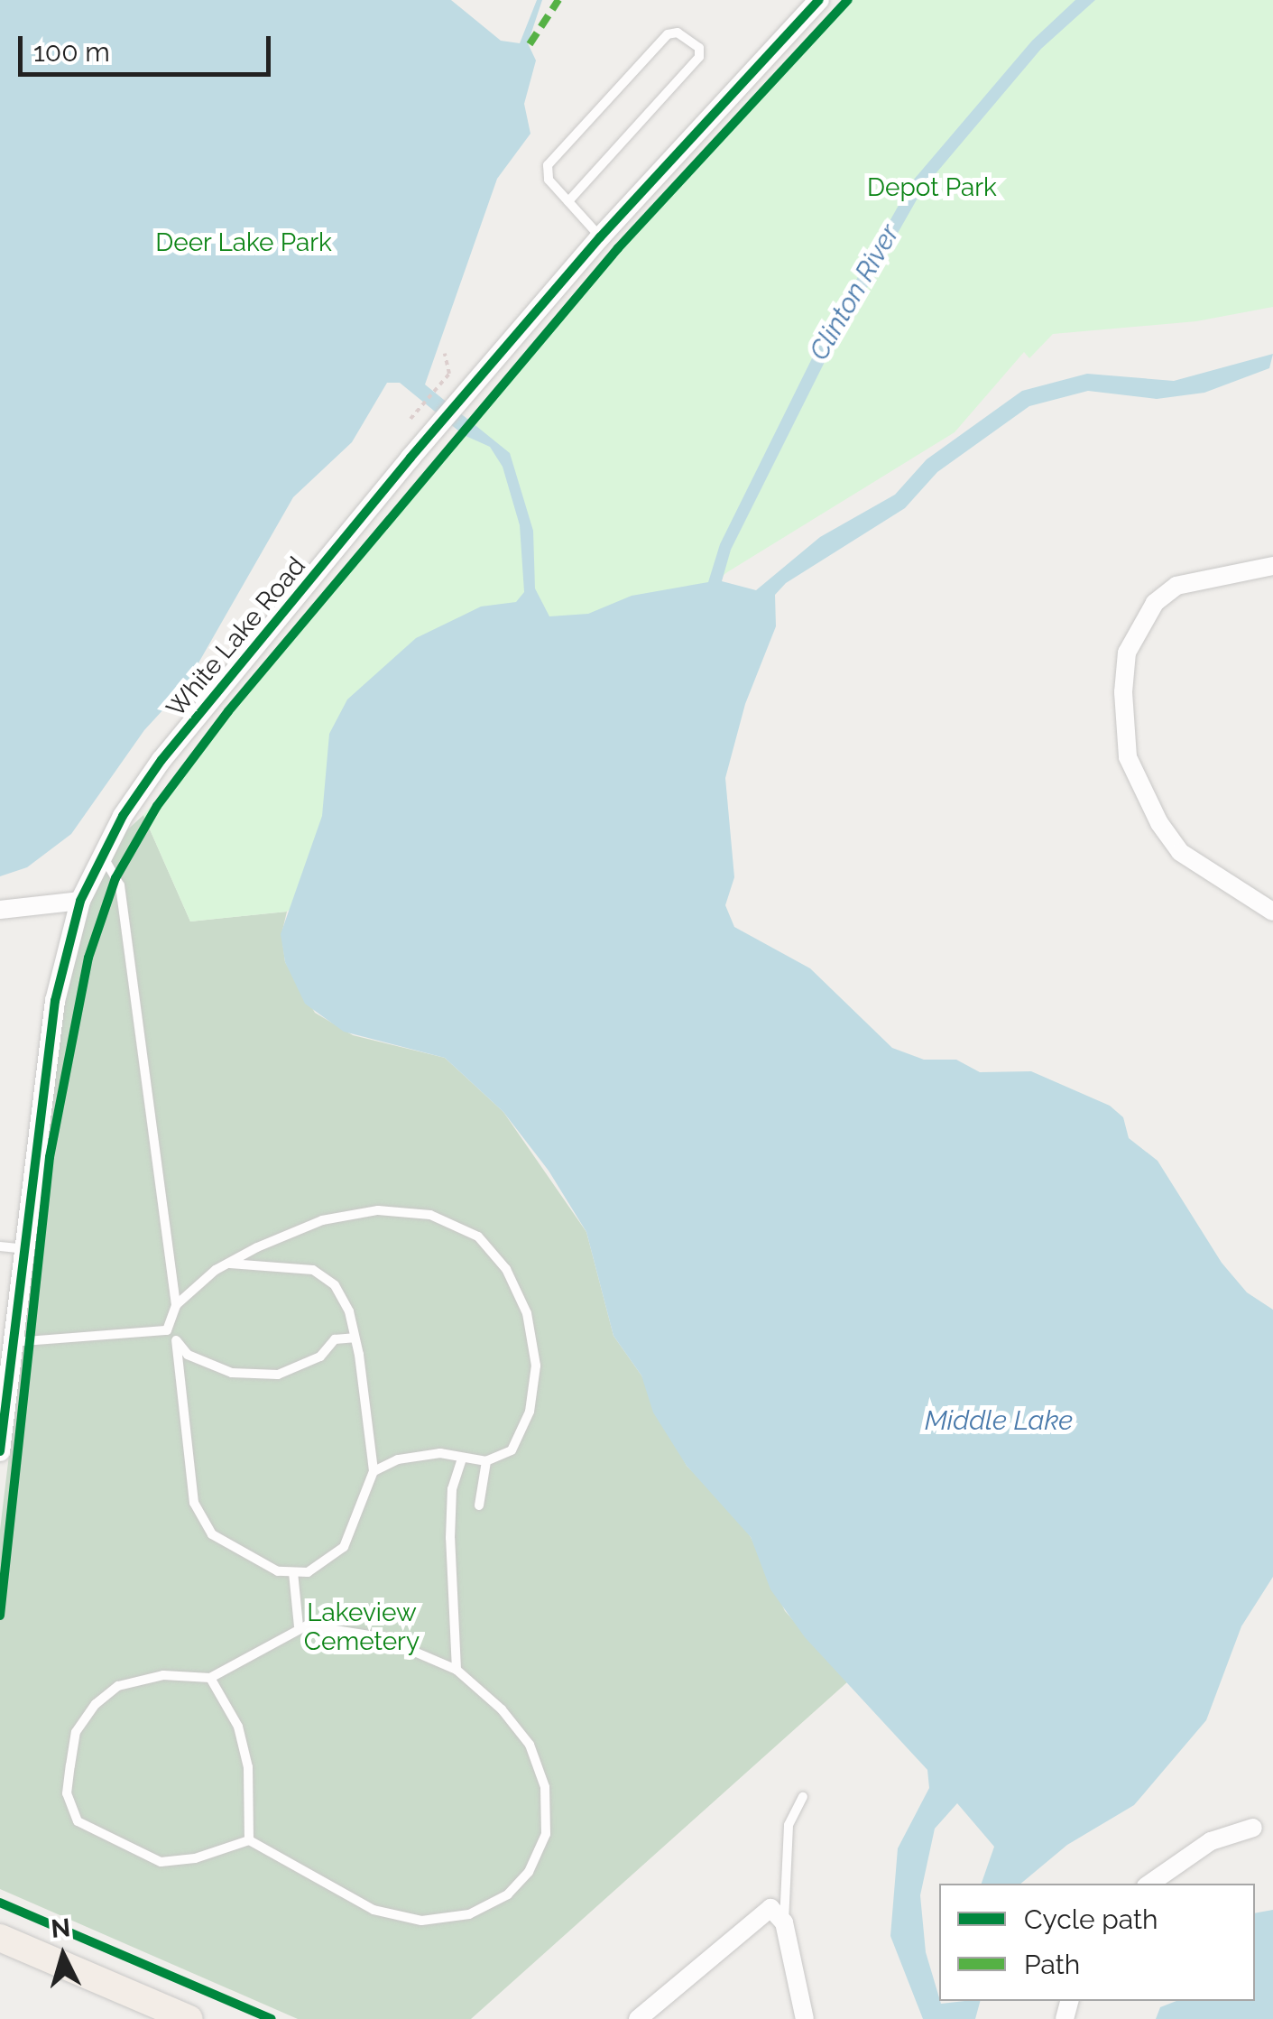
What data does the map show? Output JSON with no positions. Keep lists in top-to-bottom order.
{
  "streets": {
    "street": ["White Lake Road"]
  },
  "water": ["Clinton River", "Middle Lake"],
  "parks": ["Depot Park", "Deer Lake Park", "Lakeview Cemetery"],
  "legend": ["Cycle path", "Path"],
  "scale_bar": "100 m",
  "north": "top"
}
